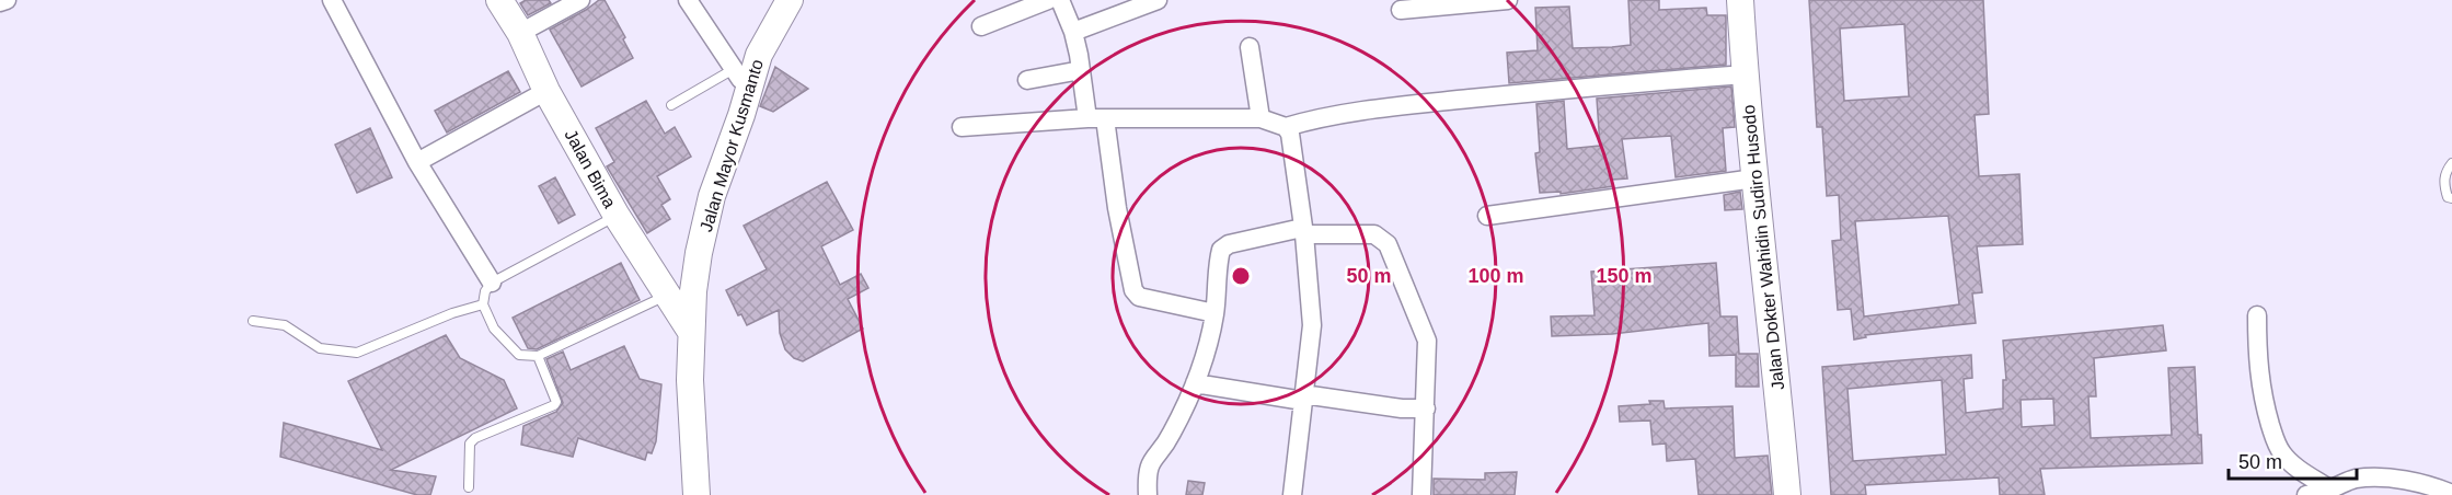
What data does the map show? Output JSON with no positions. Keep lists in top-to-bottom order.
{
  "streets": {
    "main road": ["Jalan Mayor Kusmanto", "Jalan Bima", "Jalan Dokter Wahidin Sudiro Husodo"]
  },
  "crossings": [
    ["Jalan Mayor Kusmanto", "Jalan Bima"]
  ],
  "scale_bar": "50 m",
  "rings": ["50 m", "100 m", "150 m"]
}
